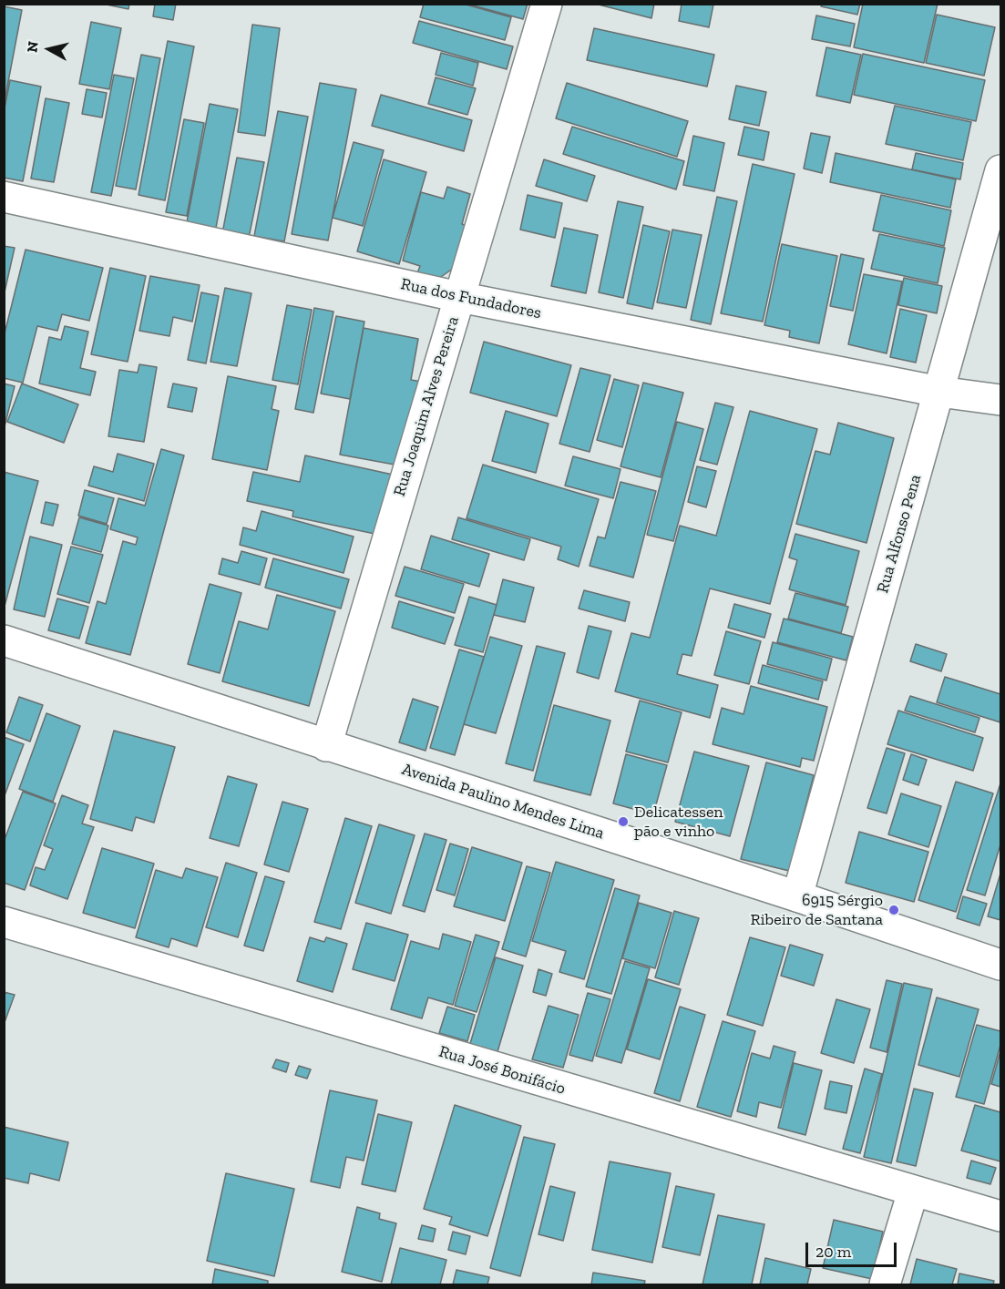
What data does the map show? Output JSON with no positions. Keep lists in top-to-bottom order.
{
  "streets": {
    "street": [
      "Rua dos Fundadores",
      "Rua Joaquim Alves Pereira",
      "Rua Alfonso Pena",
      "Avenida Paulino Mendes Lima",
      "Rua José Bonifácio"
    ]
  },
  "crossings": [
    ["Rua dos Fundadores", "Rua Joaquim Alves Pereira"],
    ["Rua dos Fundadores", "Rua Alfonso Pena"],
    ["Rua Joaquim Alves Pereira", "Avenida Paulino Mendes Lima"],
    ["Rua Alfonso Pena", "Avenida Paulino Mendes Lima"]
  ],
  "places": ["Delicatessen pão e vinho", "6915 Sérgio Ribeiro de Santana"],
  "scale_bar": "20 m",
  "north": "left"
}
